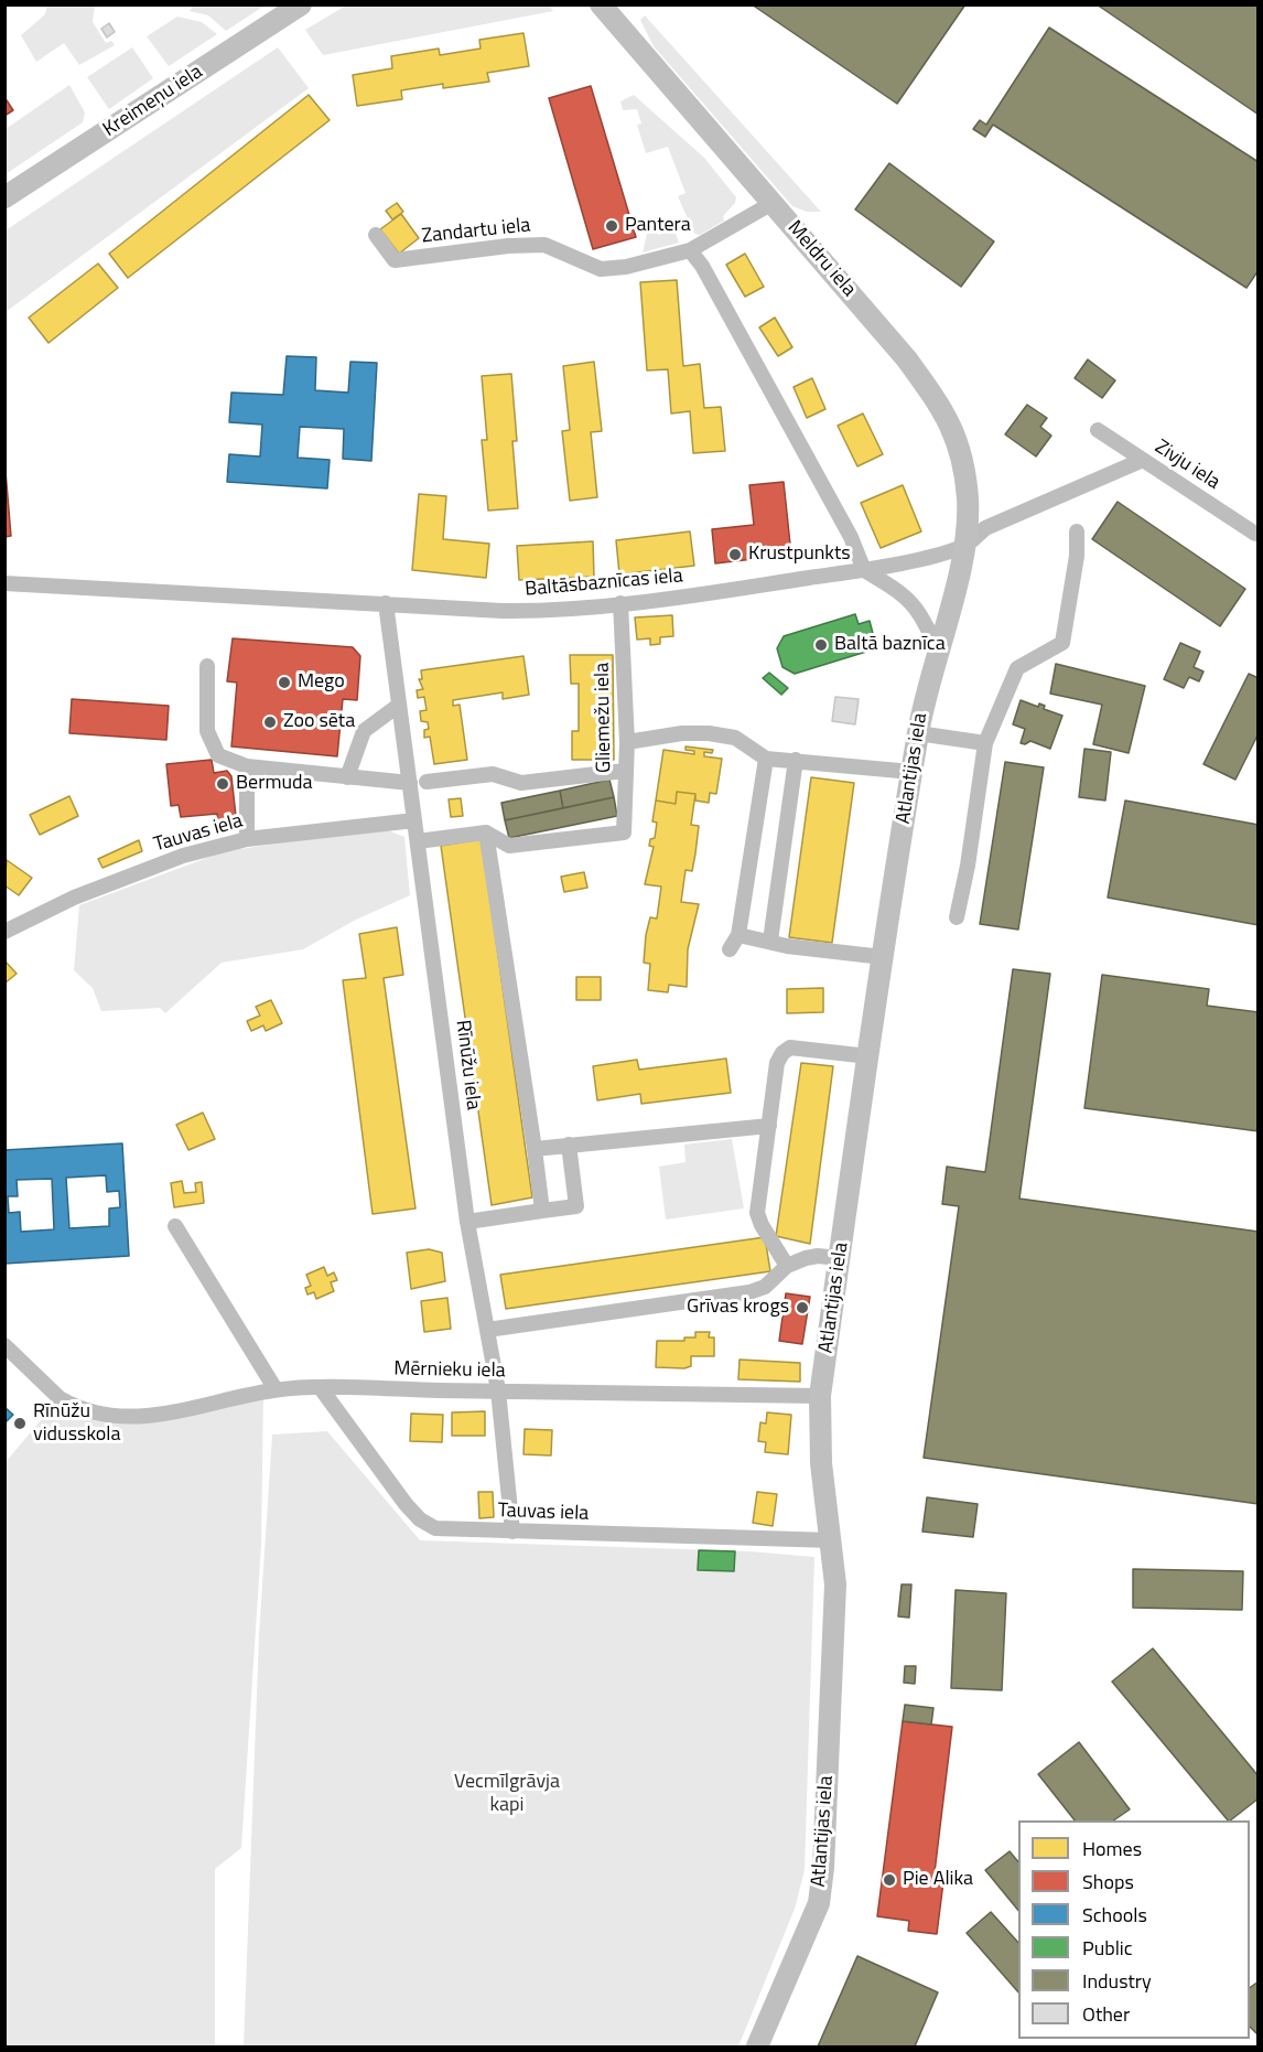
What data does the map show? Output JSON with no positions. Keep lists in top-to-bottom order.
{
  "streets": {
    "main road": ["Kreimeņu iela", "Meldru iela", "Atlantijas iela"],
    "street": [
      "Zandartu iela",
      "Zivju iela",
      "Baltāsbaznīcas iela",
      "Gliemežu iela",
      "Tauvas iela",
      "Rīnūžu iela",
      "Mērnieku iela"
    ]
  },
  "crossings": [
    ["Zandartu iela", "Meldru iela"],
    ["Meldru iela", "Baltāsbaznīcas iela"],
    ["Meldru iela", "Atlantijas iela"],
    ["Zivju iela", "Baltāsbaznīcas iela"],
    ["Baltāsbaznīcas iela", "Gliemežu iela"],
    ["Baltāsbaznīcas iela", "Atlantijas iela"],
    ["Baltāsbaznīcas iela", "Rīnūžu iela"],
    ["Atlantijas iela", "Tauvas iela"],
    ["Atlantijas iela", "Mērnieku iela"],
    ["Tauvas iela", "Rīnūžu iela"],
    ["Tauvas iela", "Mērnieku iela"],
    ["Rīnūžu iela", "Mērnieku iela"]
  ],
  "parks": ["Vecmīlgrāvja kapi"],
  "places": [
    "Pantera",
    "Krustpunkts",
    "Baltā baznīca",
    "Mego",
    "Zoo sēta",
    "Bermuda",
    "Grīvas krogs",
    "Rīnūžu vidusskola",
    "Pie Alika"
  ],
  "legend": [
    "Homes",
    "Shops",
    "Schools",
    "Public",
    "Industry",
    "Other"
  ]
}
